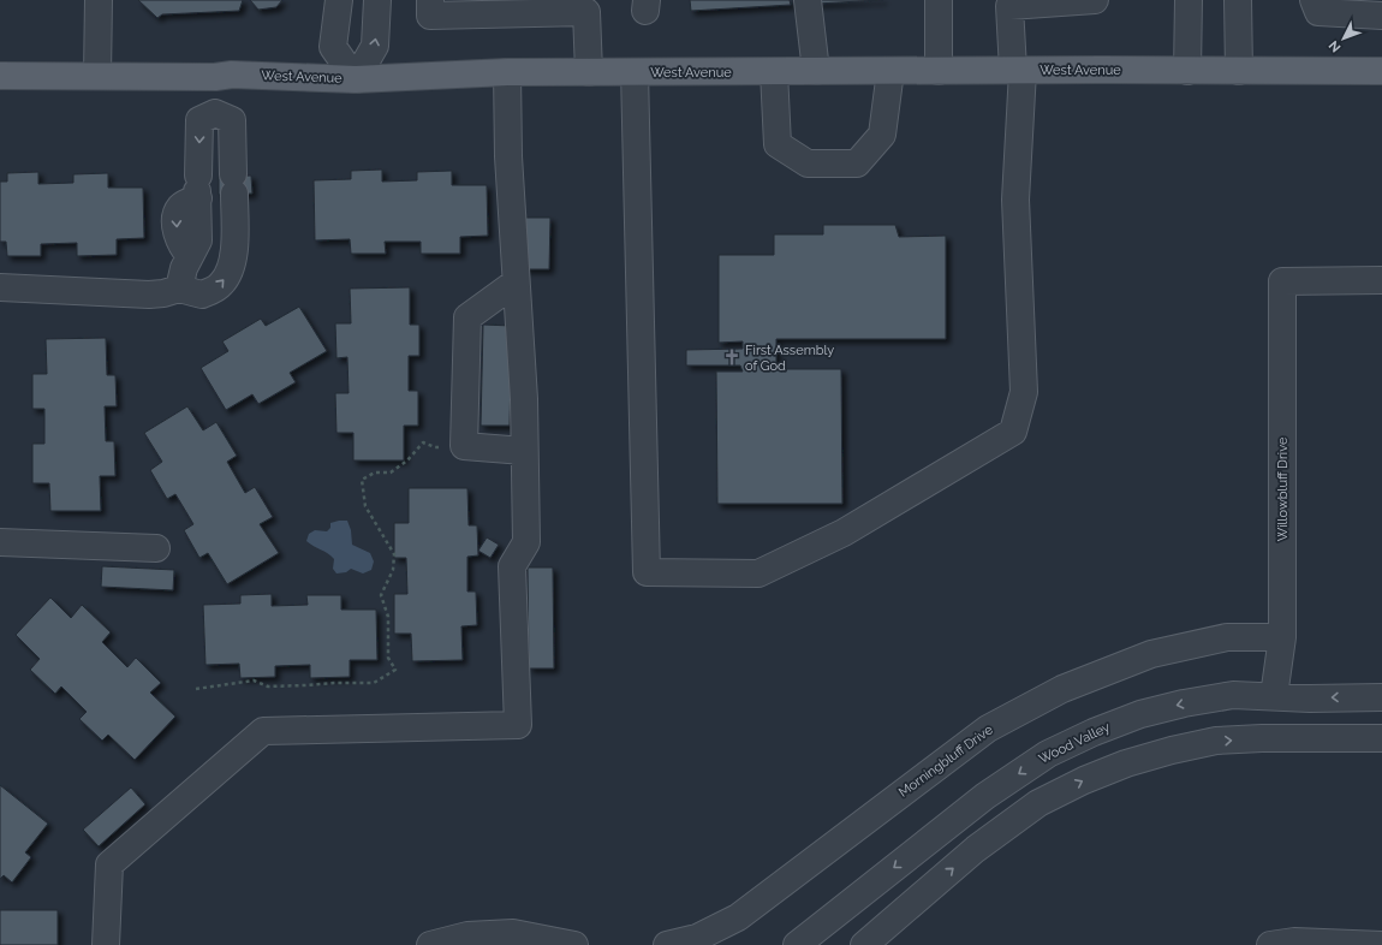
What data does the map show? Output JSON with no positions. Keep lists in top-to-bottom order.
{
  "streets": {
    "main road": ["West Avenue"],
    "street": ["Willowbluff Drive", "Wood Valley", "Morningbluff Drive"]
  },
  "crossings": [
    ["Willowbluff Drive", "Wood Valley"],
    ["Willowbluff Drive", "Morningbluff Drive"]
  ],
  "places": {
    "church": ["First Assembly of God"]
  },
  "north": "bottom left"
}
